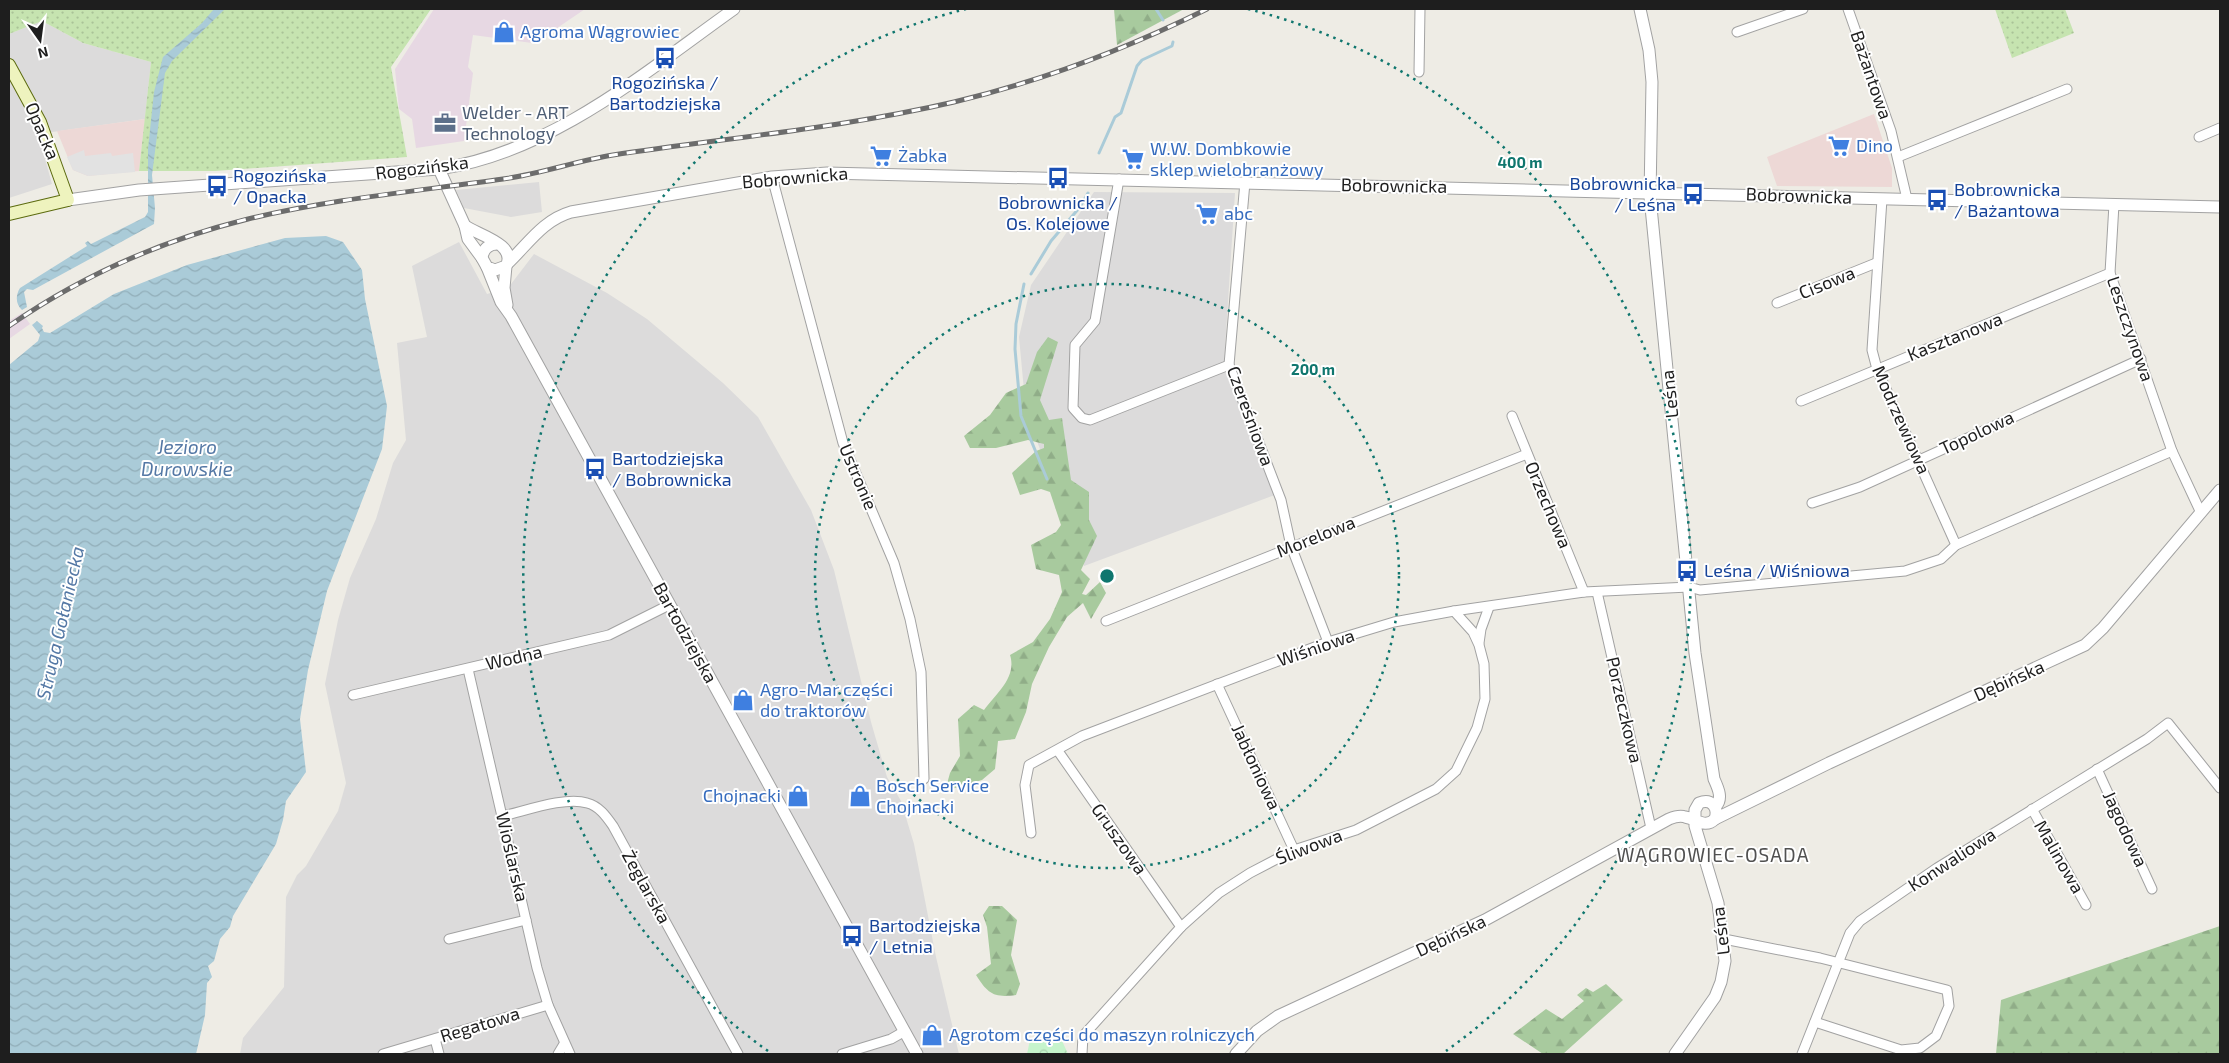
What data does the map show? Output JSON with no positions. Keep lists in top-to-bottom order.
{
  "streets": {
    "main road": ["Opacka"],
    "street": [
      "Bażantowa",
      "Rogozińska",
      "Bobrownicka",
      "Cisowa",
      "Leszczynowa",
      "Kasztanowa",
      "Leśna",
      "Czereśniowa",
      "Modrzewiowa",
      "Topolowa",
      "Ustronie",
      "Orzechowa",
      "Morelowa",
      "Bartodziejska",
      "Wiśniowa",
      "Wodna",
      "Dębińska",
      "Porzeczkowa",
      "Jabłoniowa",
      "Jagodowa",
      "Gruszowa",
      "Śliwowa",
      "Wioślarska",
      "Malinowa",
      "Konwaliowa",
      "Żeglarska",
      "Regatowa"
    ]
  },
  "crossings": [
    ["Bażantowa", "Bobrownicka"],
    ["Opacka", "Rogozińska"],
    ["Rogozińska", "Bartodziejska"],
    ["Bobrownicka", "Leszczynowa"],
    ["Bobrownicka", "Leśna"],
    ["Bobrownicka", "Czereśniowa"],
    ["Bobrownicka", "Modrzewiowa"],
    ["Bobrownicka", "Ustronie"],
    ["Bobrownicka", "Bartodziejska"],
    ["Cisowa", "Modrzewiowa"],
    ["Leszczynowa", "Kasztanowa"],
    ["Leszczynowa", "Topolowa"],
    ["Leszczynowa", "Dębińska"],
    ["Kasztanowa", "Modrzewiowa"],
    ["Leśna", "Wiśniowa"],
    ["Leśna", "Dębińska"],
    ["Czereśniowa", "Morelowa"],
    ["Czereśniowa", "Wiśniowa"],
    ["Modrzewiowa", "Topolowa"],
    ["Modrzewiowa", "Wiśniowa"],
    ["Orzechowa", "Morelowa"],
    ["Orzechowa", "Wiśniowa"],
    ["Bartodziejska", "Wodna"],
    ["Wiśniowa", "Porzeczkowa"],
    ["Wiśniowa", "Jabłoniowa"],
    ["Wiśniowa", "Gruszowa"],
    ["Wiśniowa", "Śliwowa"],
    ["Wodna", "Wioślarska"],
    ["Dębińska", "Porzeczkowa"],
    ["Jabłoniowa", "Śliwowa"],
    ["Jagodowa", "Konwaliowa"],
    ["Gruszowa", "Śliwowa"],
    ["Wioślarska", "Żeglarska"],
    ["Wioślarska", "Regatowa"],
    ["Malinowa", "Konwaliowa"]
  ],
  "districts": ["WĄGROWIEC-OSADA"],
  "water": ["Jezioro Durowskie", "Struga Gołaniecka"],
  "places": {
    "shop": [
      "Agroma Wągrowiec",
      "Agro-Mar części do traktorów",
      "Chojnacki",
      "Bosch Service Chojnacki",
      "Agrotom części do maszyn rolniczych"
    ],
    "bus stop": [
      "Rogozińska / Bartodziejska",
      "Bobrownicka / Os. Kolejowe",
      "Rogozińska / Opacka",
      "Bobrownicka / Leśna",
      "Bobrownicka / Bażantowa",
      "Bartodziejska / Bobrownicka",
      "Leśna / Wiśniowa",
      "Bartodziejska / Letnia"
    ],
    "office": ["Welder - ART Technology"],
    "supermarket": [
      "Dino",
      "Żabka",
      "W.W. Dombkowie sklep wielobranżowy",
      "abc"
    ]
  },
  "north": "bottom",
  "rings": ["400 m", "200 m"]
}
